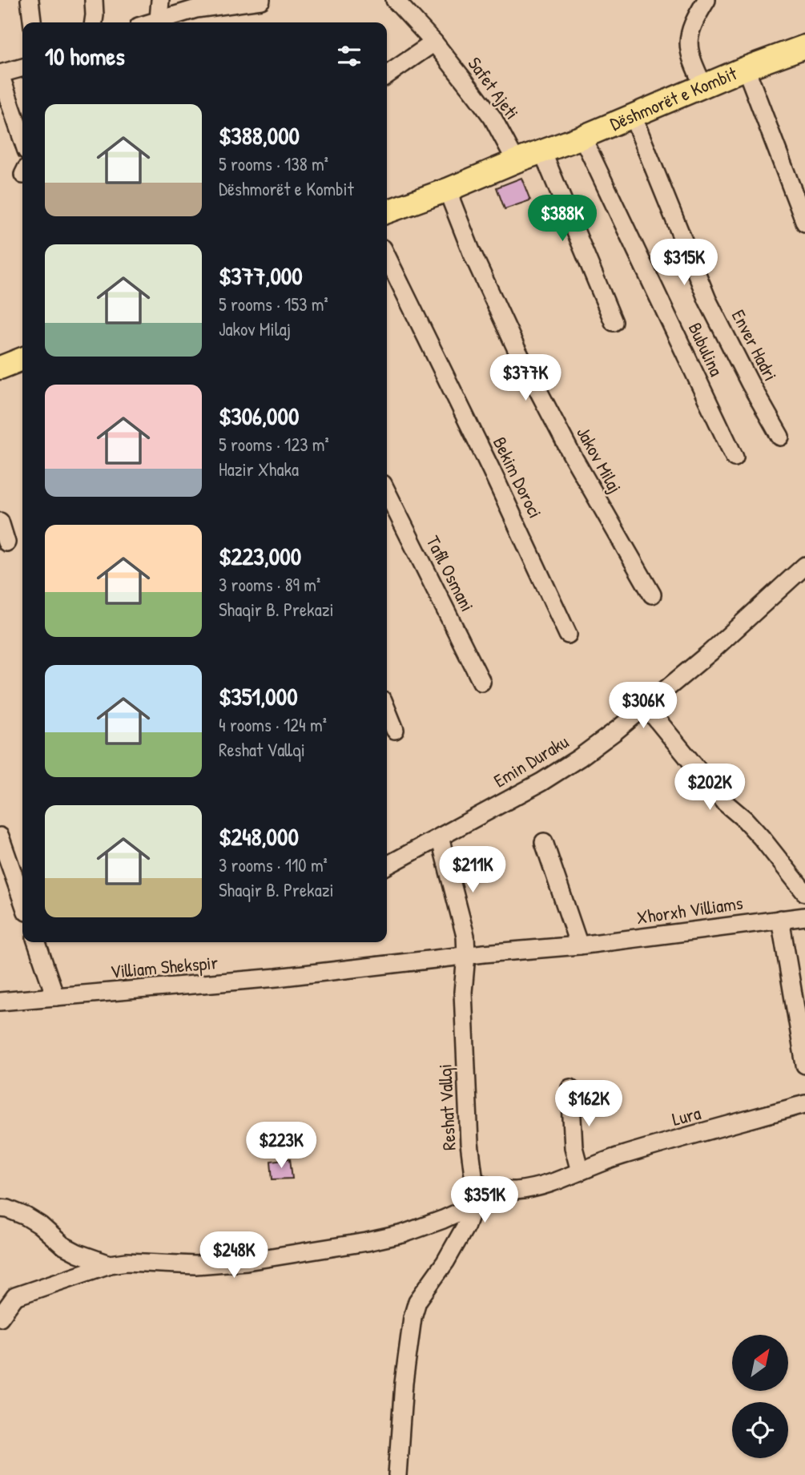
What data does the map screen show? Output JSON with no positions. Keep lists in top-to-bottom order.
{
  "streets": {
    "main road": ["Dëshmorët e Kombit"],
    "street": [
      "Safet Ajeti",
      "Enver Hadri",
      "Bubulina",
      "Jakov Milaj",
      "Bekim Doroci",
      "Tafil Osmani",
      "Emin Duraku",
      "Xhorxh Villiams",
      "Villiam Shekspir",
      "Reshat Vallqi",
      "Lura"
    ]
  },
  "crossings": [
    ["Safet Ajeti", "Dëshmorët e Kombit"],
    ["Dëshmorët e Kombit", "Enver Hadri"],
    ["Dëshmorët e Kombit", "Bubulina"],
    ["Dëshmorët e Kombit", "Jakov Milaj"],
    ["Xhorxh Villiams", "Villiam Shekspir"],
    ["Xhorxh Villiams", "Reshat Vallqi"],
    ["Villiam Shekspir", "Reshat Vallqi"],
    ["Reshat Vallqi", "Lura"]
  ],
  "north": "top right",
  "page": {
    "heading": "10 homes",
    "list": [
      {
        "name": "$388,000",
        "note": "5 rooms · 138 m² · Dëshmorët e Kombit"
      },
      {
        "name": "$377,000",
        "note": "5 rooms · 153 m² · Jakov Milaj"
      },
      {
        "name": "$306,000",
        "note": "5 rooms · 123 m² · Hazir Xhaka"
      },
      {
        "name": "$223,000",
        "note": "3 rooms · 89 m² · Shaqir B. Prekazi"
      },
      {
        "name": "$351,000",
        "note": "4 rooms · 124 m² · Reshat Vallqi"
      },
      {
        "name": "$248,000",
        "note": "3 rooms · 110 m² · Shaqir B. Prekazi"
      }
    ],
    "price": [
      "$388K",
      "$315K",
      "$377K",
      "$306K",
      "$202K",
      "$211K",
      "$162K",
      "$223K",
      "$351K",
      "$248K"
    ]
  }
}
